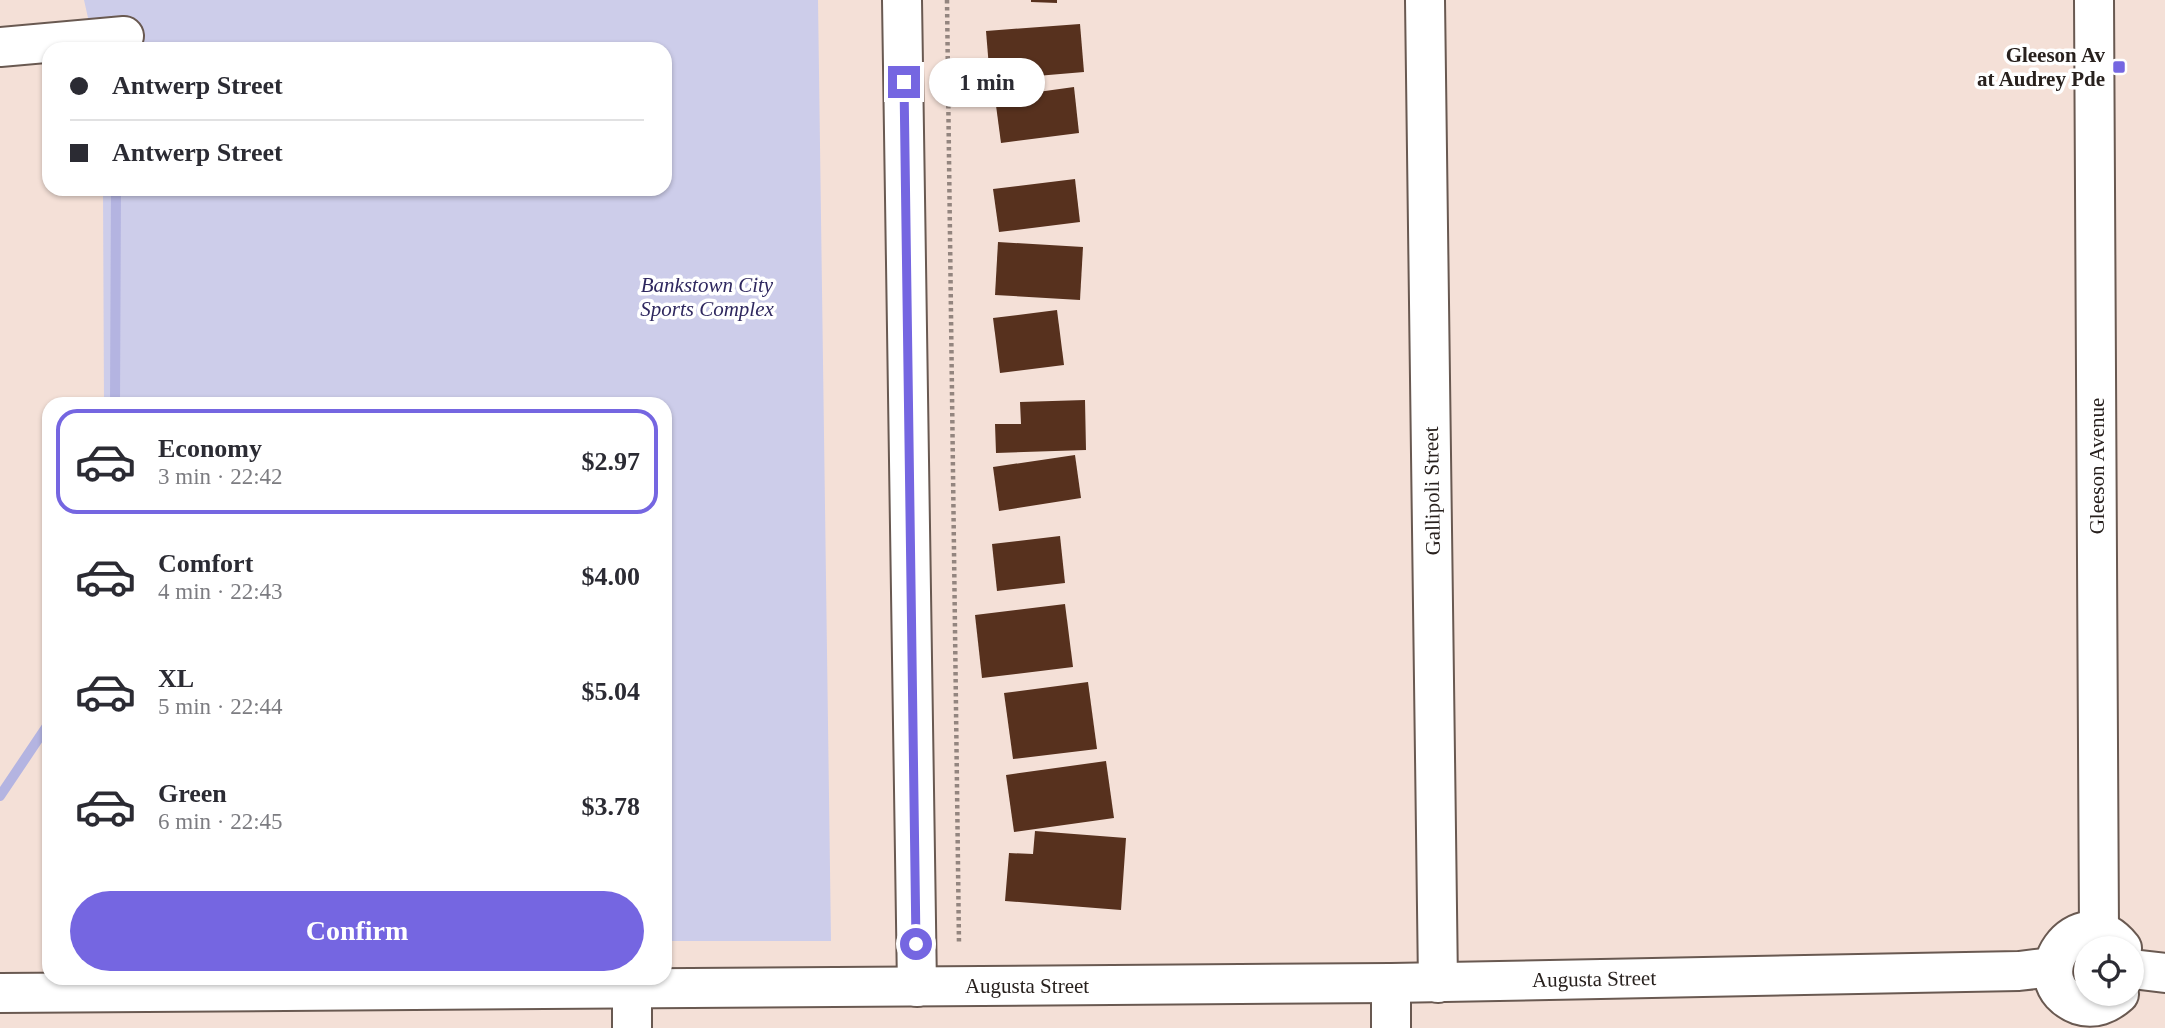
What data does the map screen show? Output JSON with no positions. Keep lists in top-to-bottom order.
{
  "streets": {
    "street": ["Gleeson Avenue", "Gallipoli Street", "Augusta Street"]
  },
  "crossings": [
    ["Gallipoli Street", "Augusta Street"]
  ],
  "parks": ["Bankstown City Sports Complex"],
  "places": {
    "transit": ["Gleeson Av at Audrey Pde"]
  },
  "page": {
    "banner": ["Antwerp Street", "Antwerp Street"],
    "bubble": "1 min",
    "list": [
      {
        "name": "Economy",
        "note": "3 min · 22:42",
        "value": "$2.97"
      },
      {
        "name": "Comfort",
        "note": "4 min · 22:43",
        "value": "$4.00"
      },
      {
        "name": "XL",
        "note": "5 min · 22:44",
        "value": "$5.04"
      },
      {
        "name": "Green",
        "note": "6 min · 22:45",
        "value": "$3.78"
      }
    ],
    "buttons": "Confirm"
  }
}
